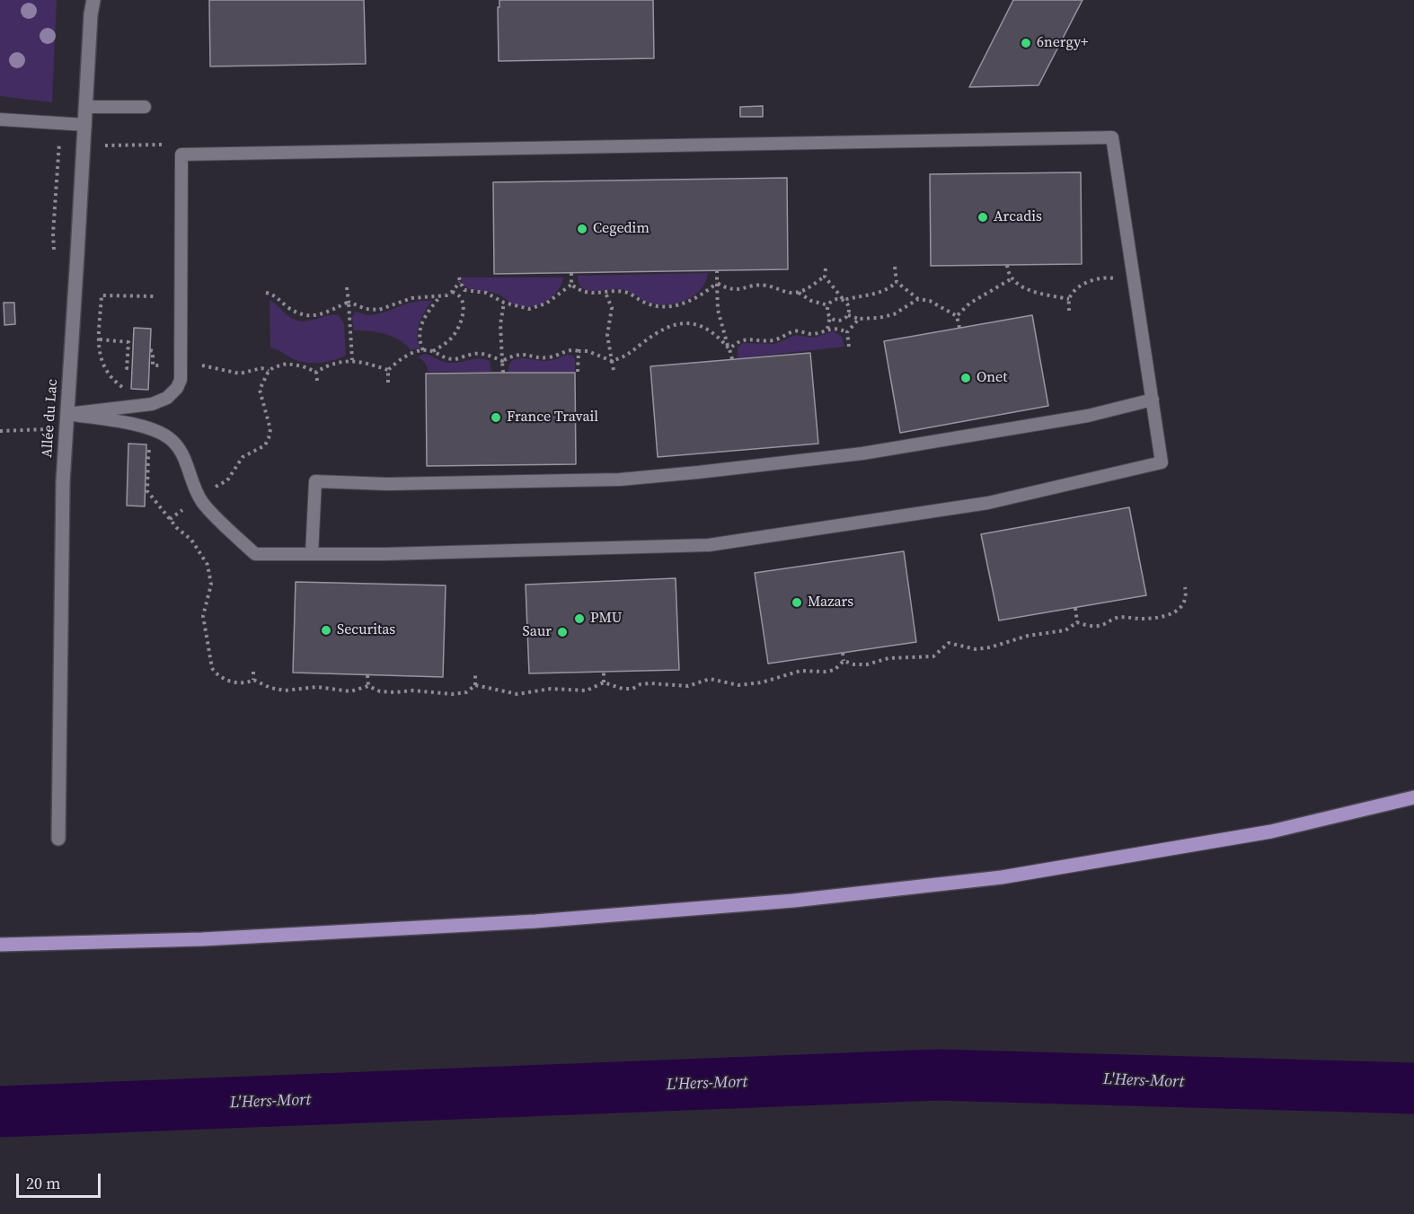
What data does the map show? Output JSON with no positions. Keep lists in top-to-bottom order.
{
  "streets": {
    "street": ["Allée du Lac"]
  },
  "water": ["L'Hers-Mort"],
  "places": [
    "6nergy+",
    "Arcadis",
    "Cegedim",
    "Onet",
    "France Travail",
    "Mazars",
    "PMU",
    "Securitas",
    "Saur"
  ],
  "scale_bar": "20 m"
}
